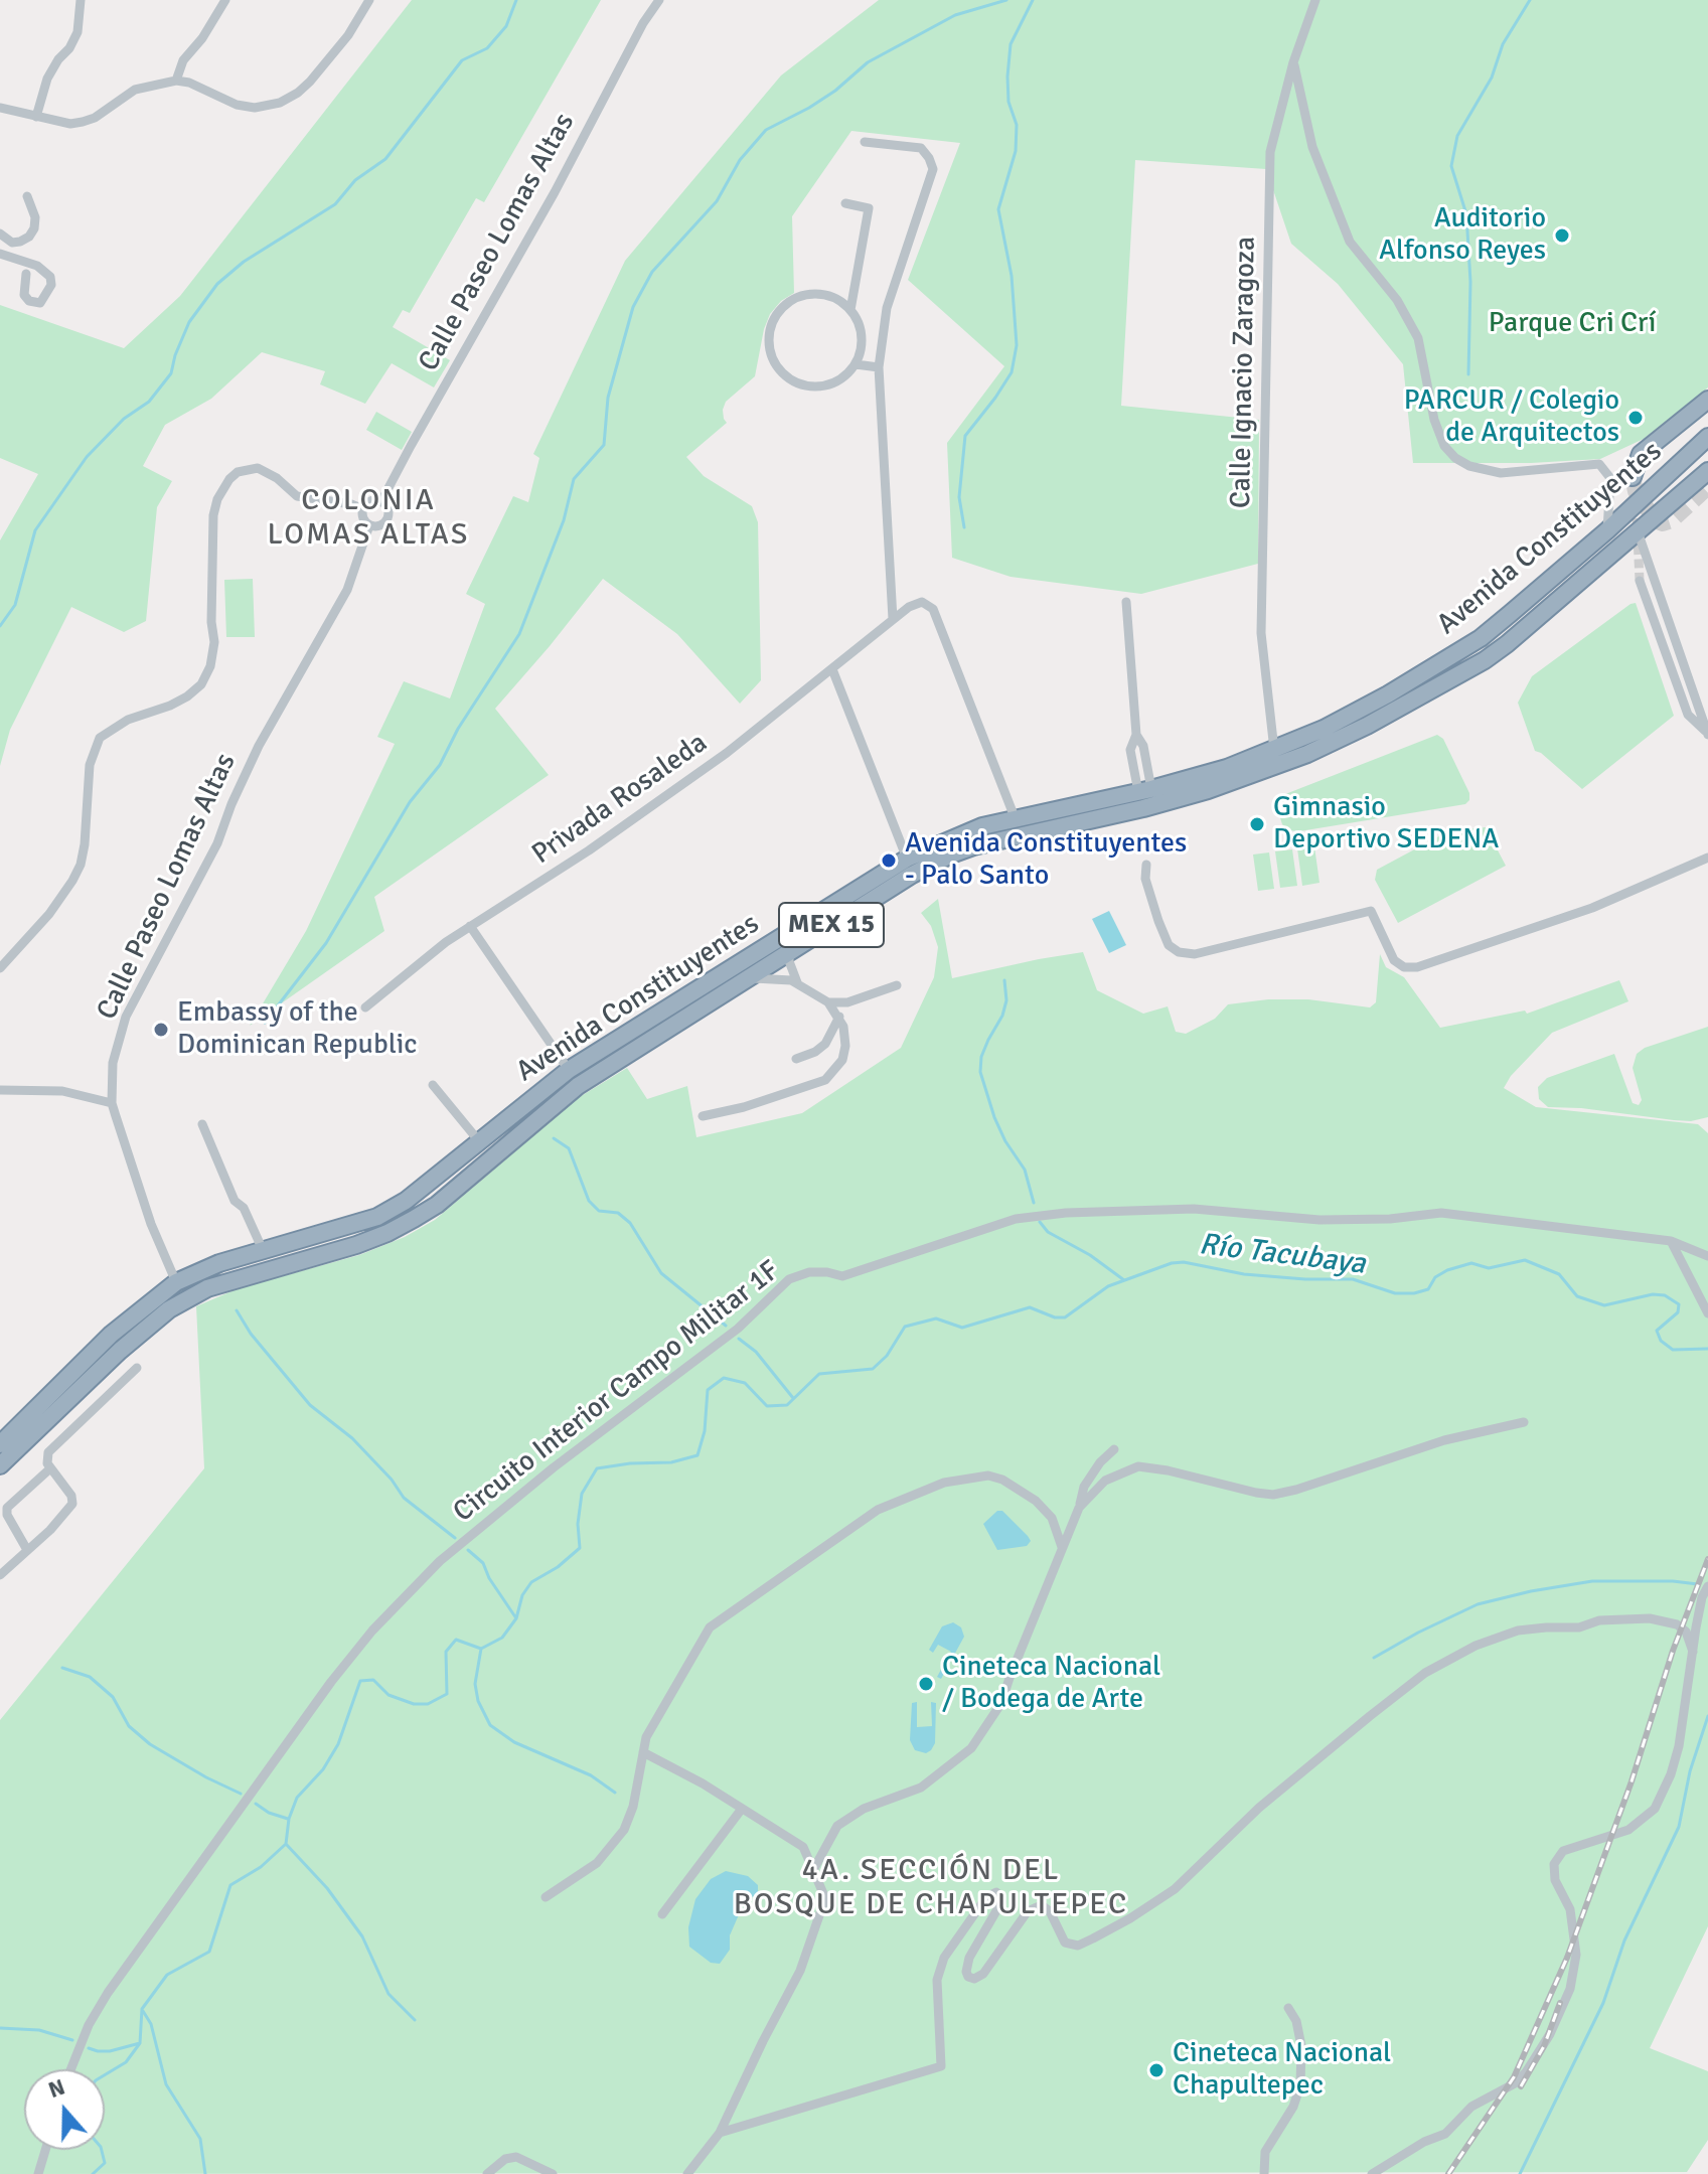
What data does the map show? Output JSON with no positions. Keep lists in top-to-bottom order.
{
  "streets": {
    "highway": ["Avenida Constituyentes", "MEX 15"],
    "street": [
      "Calle Paseo Lomas Altas",
      "Calle Ignacio Zaragoza",
      "Privada Rosaleda",
      "Circuito Interior Campo Militar 1F"
    ]
  },
  "crossings": [
    ["Calle Paseo Lomas Altas", "Avenida Constituyentes"],
    ["Calle Ignacio Zaragoza", "Avenida Constituyentes"],
    ["Avenida Constituyentes", "Privada Rosaleda"]
  ],
  "districts": ["COLONIA LOMAS ALTAS", "4A. SECCIÓN DEL BOSQUE DE CHAPULTEPEC"],
  "water": ["Río Tacubaya"],
  "parks": ["Parque Cri Crí"],
  "places": [
    "Auditorio Alfonso Reyes",
    "PARCUR / Colegio de Arquitectos",
    "Gimnasio Deportivo SEDENA",
    "Avenida Constituyentes - Palo Santo",
    "Embassy of the Dominican Republic",
    "Cineteca Nacional / Bodega de Arte",
    "Cineteca Nacional Chapultepec"
  ],
  "north": "top"
}
